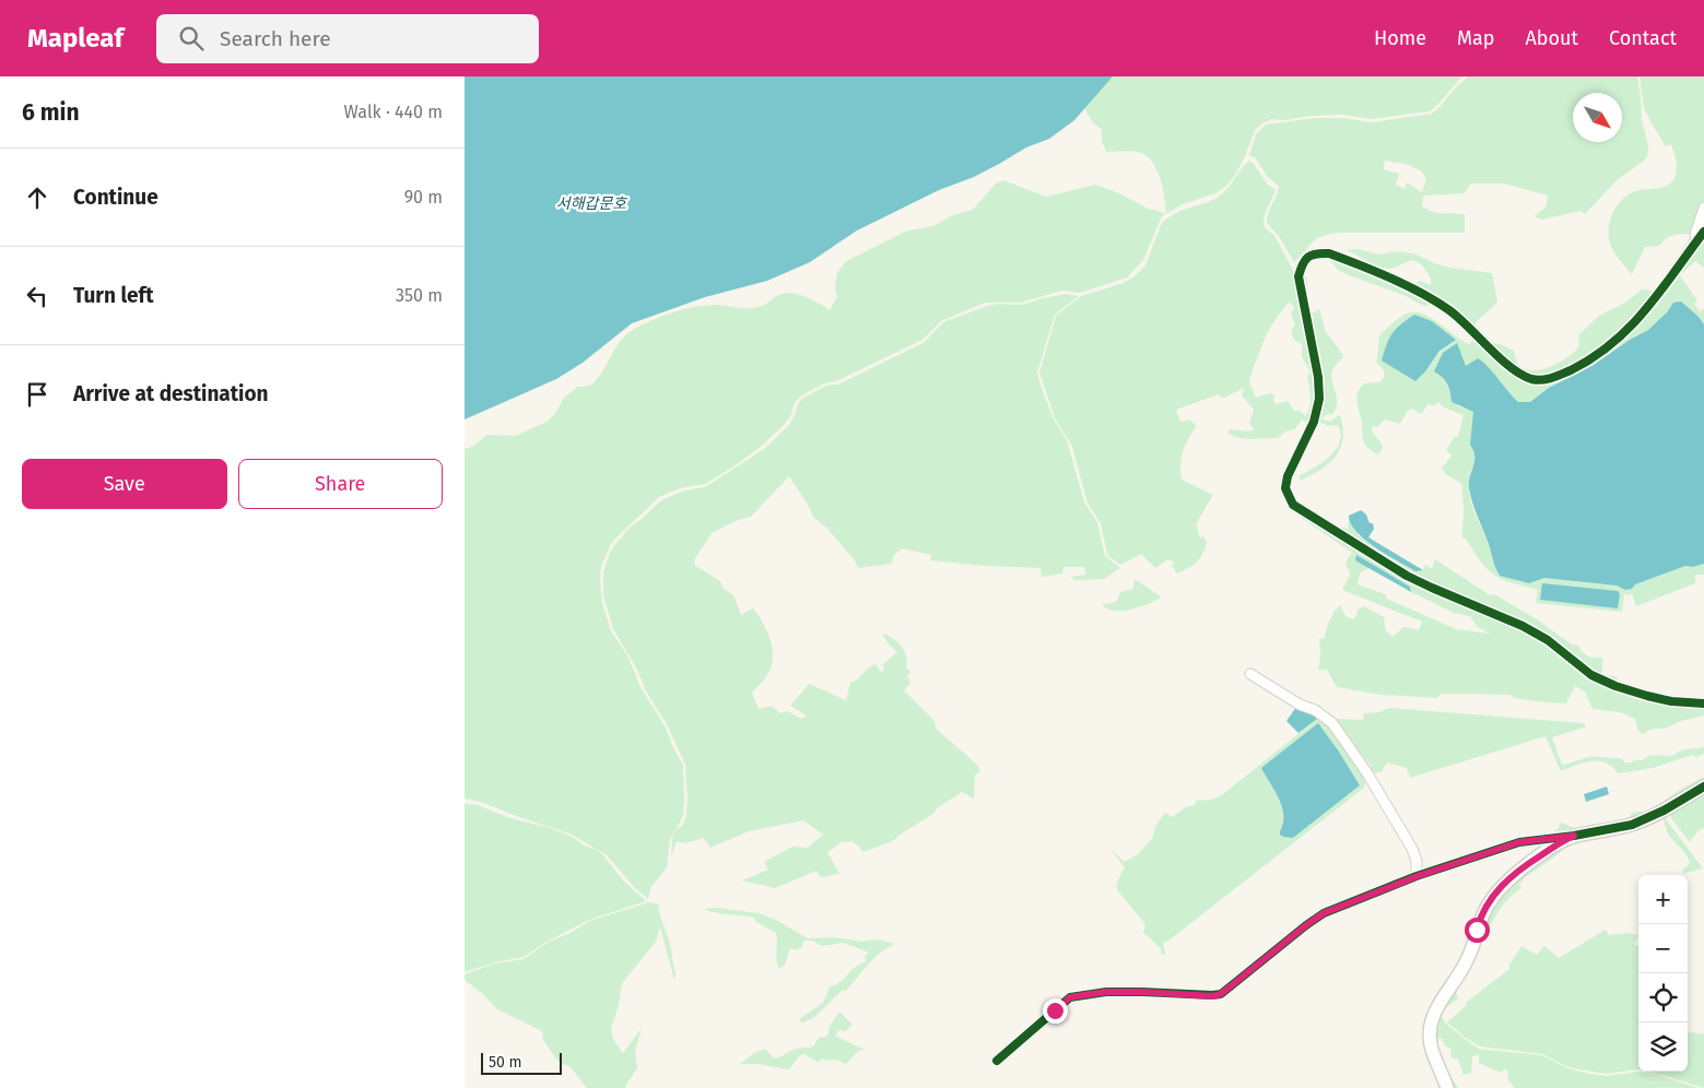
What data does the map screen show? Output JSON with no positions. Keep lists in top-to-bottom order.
{
  "water": ["서해갑문호"],
  "scale_bar": "50 m",
  "north": "bottom right",
  "page": {
    "header": "Mapleaf",
    "search": "Search here",
    "nav": [
      "Home",
      "Map",
      "About",
      "Contact"
    ],
    "heading": ["6 min", "Walk · 440 m"],
    "list": [
      ["Continue", "90 m"],
      ["Turn left", "350 m"],
      "Arrive at destination"
    ],
    "buttons": ["Save", "Share"],
    "map_buttons": ["+", "−"],
    "scale": "50 m"
  }
}
